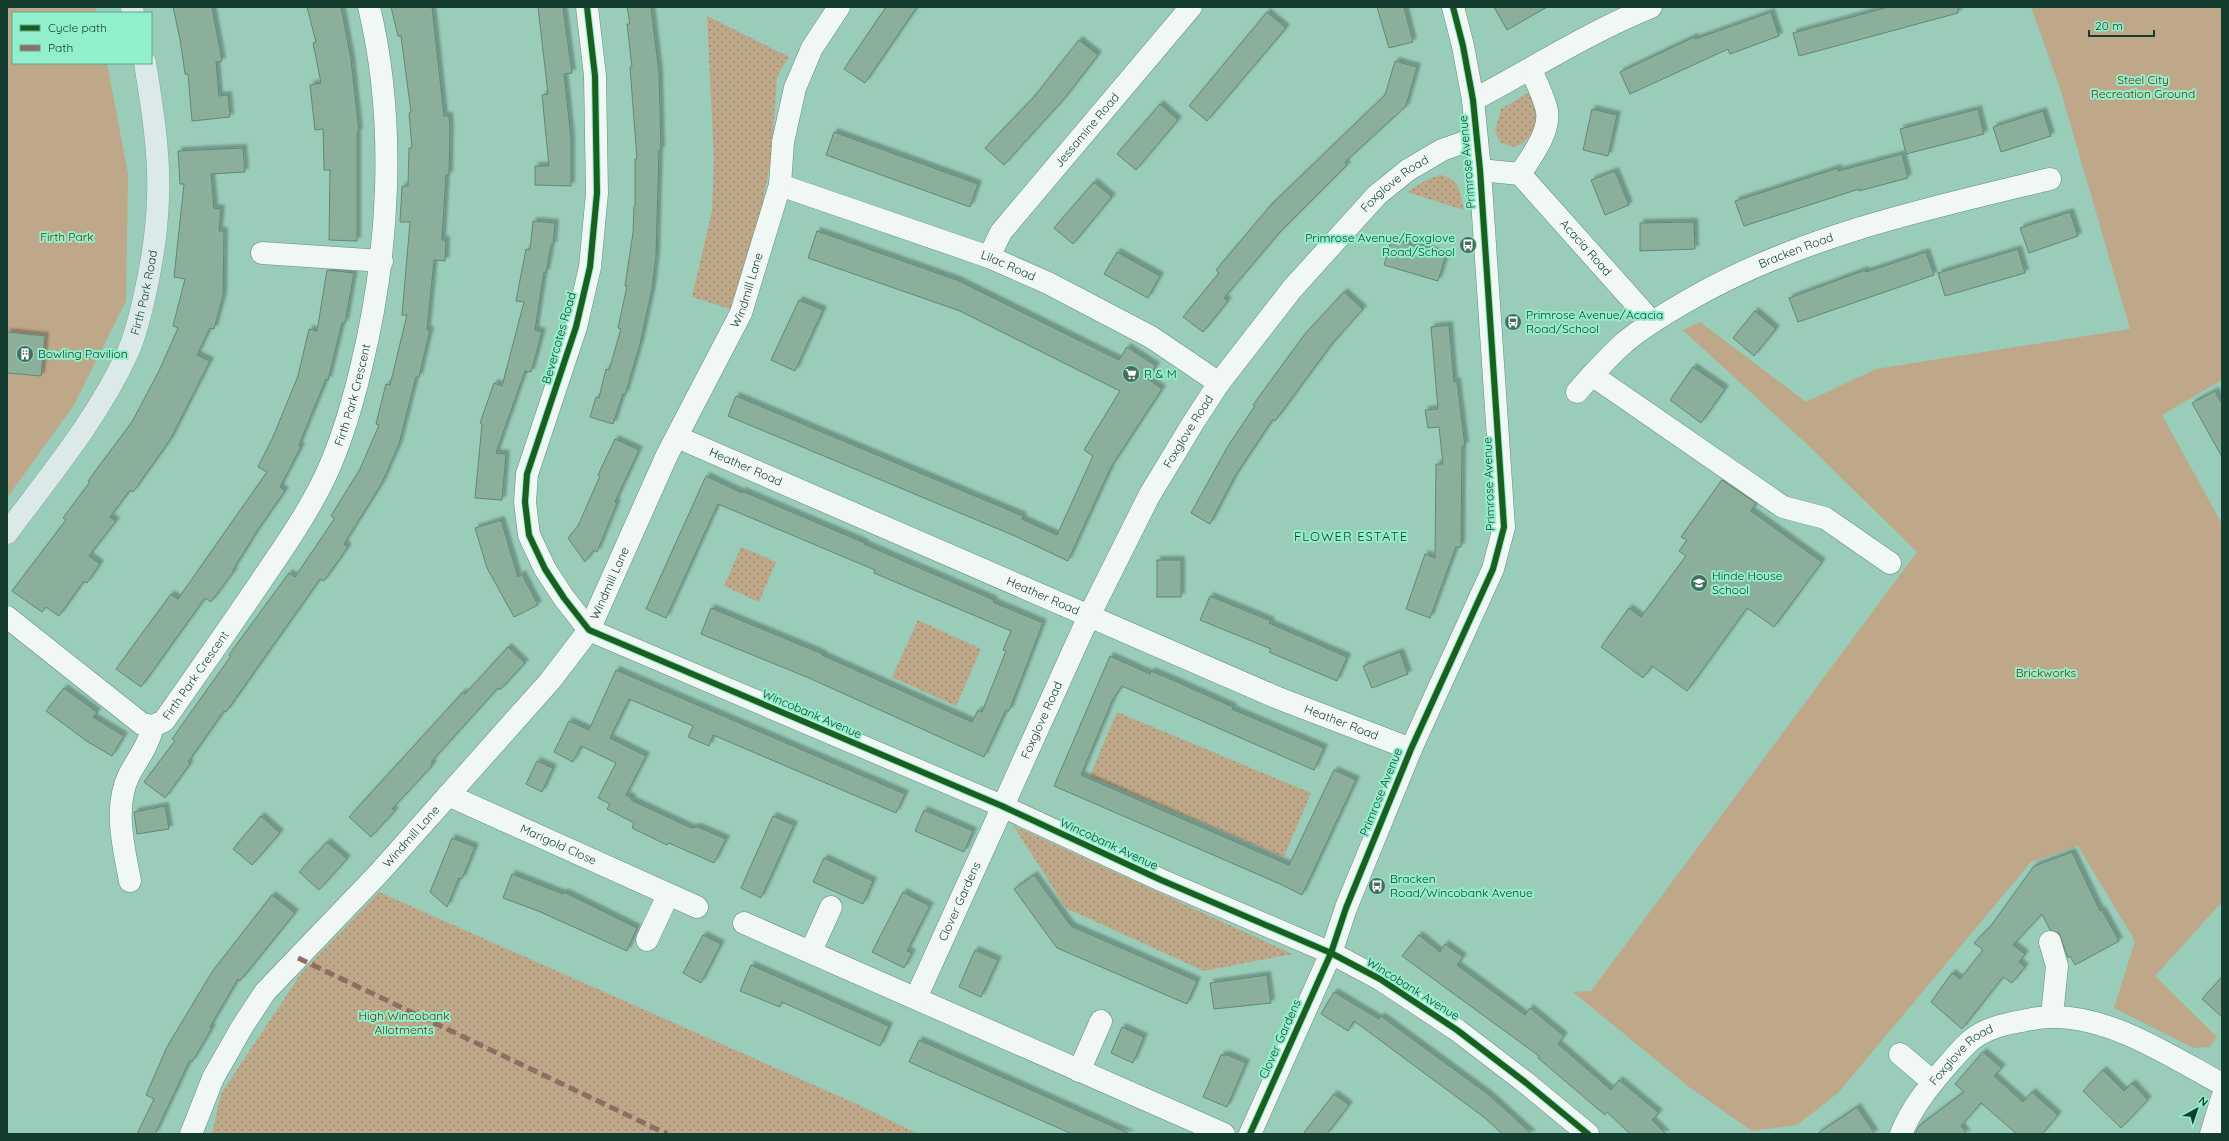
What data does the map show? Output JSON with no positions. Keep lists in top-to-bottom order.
{
  "streets": {
    "main road": ["Firth Park Road"],
    "street": [
      "Jessamine Road",
      "Primrose Avenue",
      "Foxglove Road",
      "Acacia Road",
      "Bracken Road",
      "Lilac Road",
      "Windmill Lane",
      "Bevercotes Road",
      "Firth Park Crescent",
      "Heather Road",
      "Wincobank Avenue",
      "Marigold Close",
      "Clover Gardens"
    ]
  },
  "crossings": [
    ["Jessamine Road", "Lilac Road"],
    ["Primrose Avenue", "Foxglove Road"],
    ["Primrose Avenue", "Heather Road"],
    ["Primrose Avenue", "Wincobank Avenue"],
    ["Primrose Avenue", "Clover Gardens"],
    ["Foxglove Road", "Lilac Road"],
    ["Foxglove Road", "Heather Road"],
    ["Foxglove Road", "Wincobank Avenue"],
    ["Foxglove Road", "Clover Gardens"],
    ["Acacia Road", "Bracken Road"],
    ["Lilac Road", "Windmill Lane"],
    ["Windmill Lane", "Bevercotes Road"],
    ["Windmill Lane", "Heather Road"],
    ["Windmill Lane", "Wincobank Avenue"],
    ["Windmill Lane", "Marigold Close"],
    ["Bevercotes Road", "Wincobank Avenue"],
    ["Wincobank Avenue", "Clover Gardens"]
  ],
  "districts": ["FLOWER ESTATE"],
  "parks": [
    "Steel City Recreation Ground",
    "Firth Park",
    "Brickworks",
    "High Wincobank Allotments"
  ],
  "places": {
    "bus stop": ["Primrose Avenue/Foxglove Road/School", "Primrose Avenue/Acacia Road/School", "Bracken Road/Wincobank Avenue"],
    "building": ["Bowling Pavilion"],
    "supermarket": ["R & M"],
    "school or university": ["Hinde House School"]
  },
  "legend": ["Cycle path", "Path"],
  "scale_bar": "20 m",
  "north": "top right"
}
